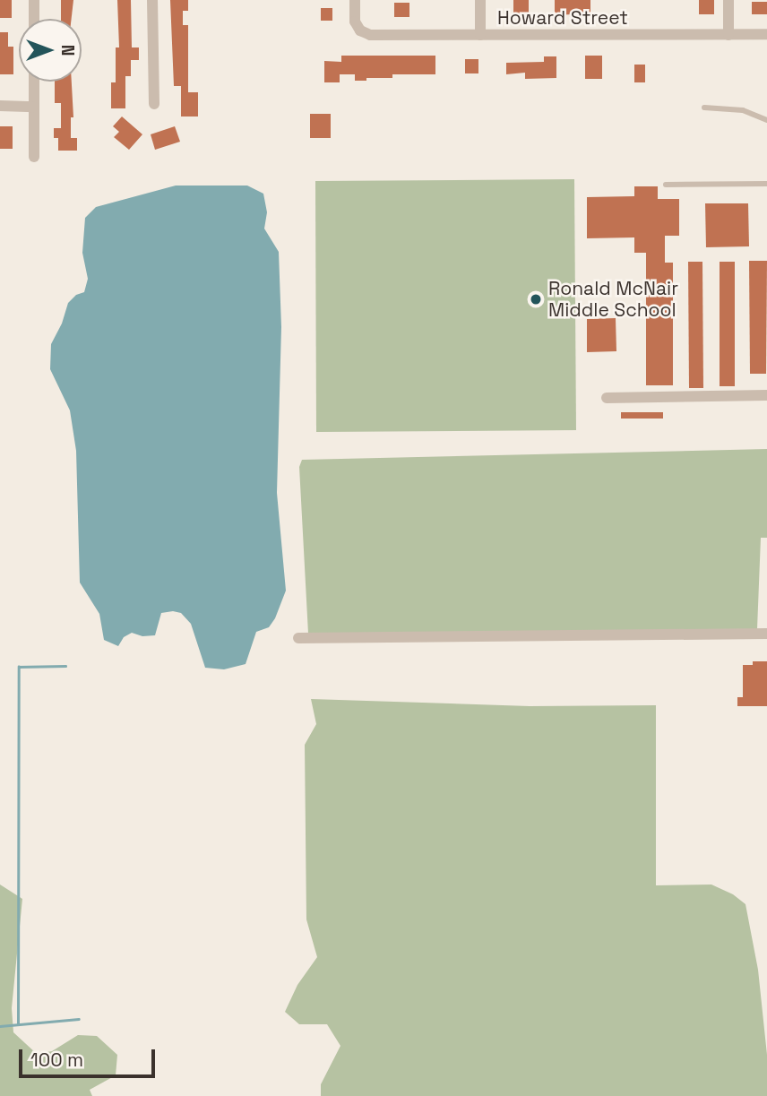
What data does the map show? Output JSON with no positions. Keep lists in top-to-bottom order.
{
  "streets": {
    "street": ["Howard Street"]
  },
  "places": ["Ronald McNair Middle School"],
  "scale_bar": "100 m",
  "north": "right"
}
